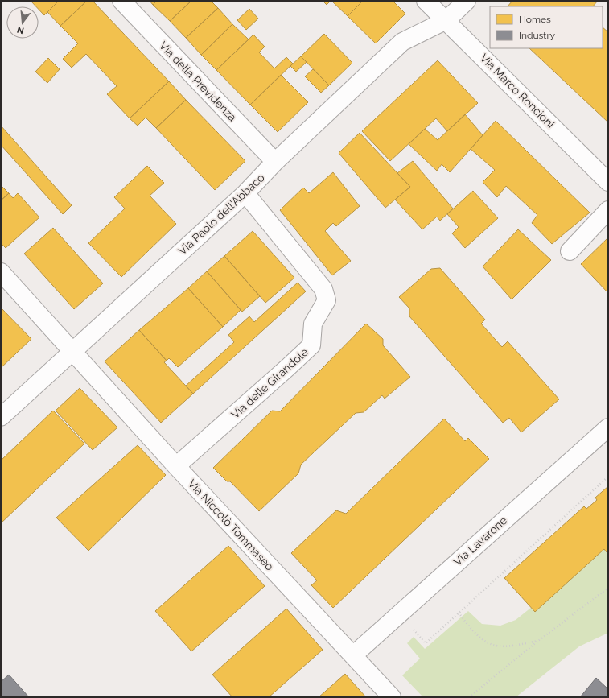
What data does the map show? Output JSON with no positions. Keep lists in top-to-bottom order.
{
  "streets": {
    "street": [
      "Via della Previdenza",
      "Via Marco Roncioni",
      "Via Paolo dell'Abbaco",
      "Via delle Girandole",
      "Via Niccolò Tommaseo",
      "Via Lavarone"
    ]
  },
  "crossings": [
    ["Via della Previdenza", "Via Paolo dell'Abbaco"],
    ["Via Marco Roncioni", "Via Paolo dell'Abbaco"],
    ["Via Paolo dell'Abbaco", "Via delle Girandole"],
    ["Via Paolo dell'Abbaco", "Via Niccolò Tommaseo"],
    ["Via delle Girandole", "Via Niccolò Tommaseo"],
    ["Via Niccolò Tommaseo", "Via Lavarone"]
  ],
  "legend": ["Homes", "Industry"],
  "north": "bottom"
}
